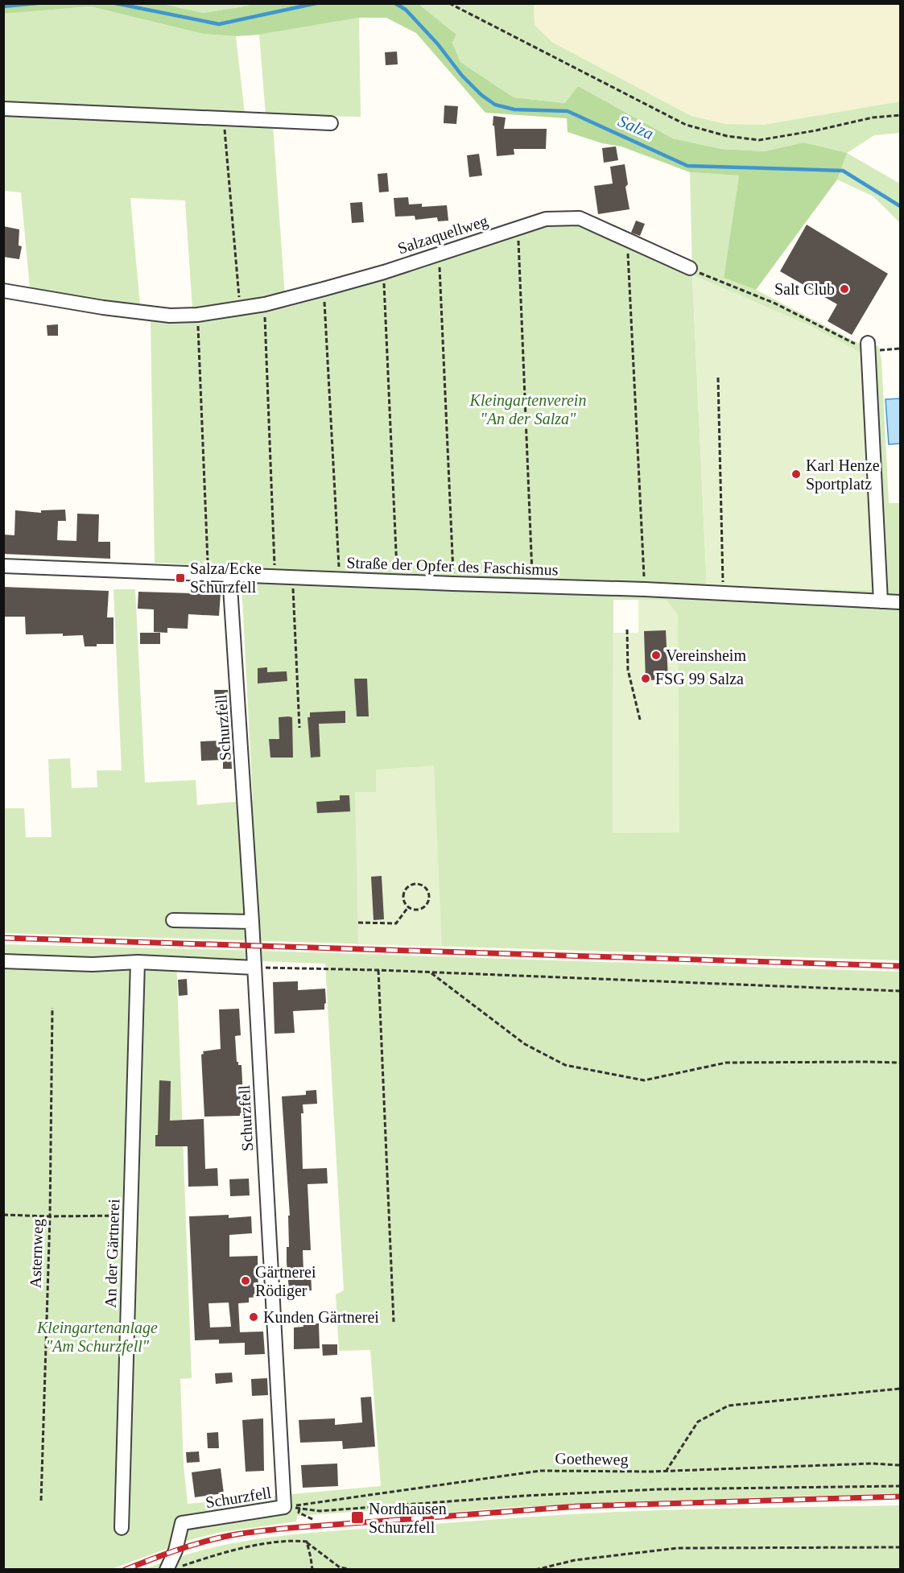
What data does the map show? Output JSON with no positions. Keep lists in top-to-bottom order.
{
  "streets": {
    "street": [
      "Salzaquellweg",
      "Straße der Opfer des Faschismus",
      "Schurzfell",
      "An der Gärtnerei"
    ],
    "path": ["Asternweg", "Goetheweg"]
  },
  "crossings": [
    ["Straße der Opfer des Faschismus", "Schurzfell"],
    ["Schurzfell", "Goetheweg"]
  ],
  "water": ["Salza"],
  "parks": ["Kleingartenverein \"An der Salza\"", "Kleingartenanlage \"Am Schurzfell\""],
  "places": {
    "other": [
      "Salt Club",
      "Karl Henze Sportplatz",
      "Vereinsheim",
      "FSG 99 Salza",
      "Gärtnerei Rödiger",
      "Kunden Gärtnerei"
    ],
    "transit": ["Salza/Ecke Schurzfell", "Nordhausen Schurzfell"]
  }
}
